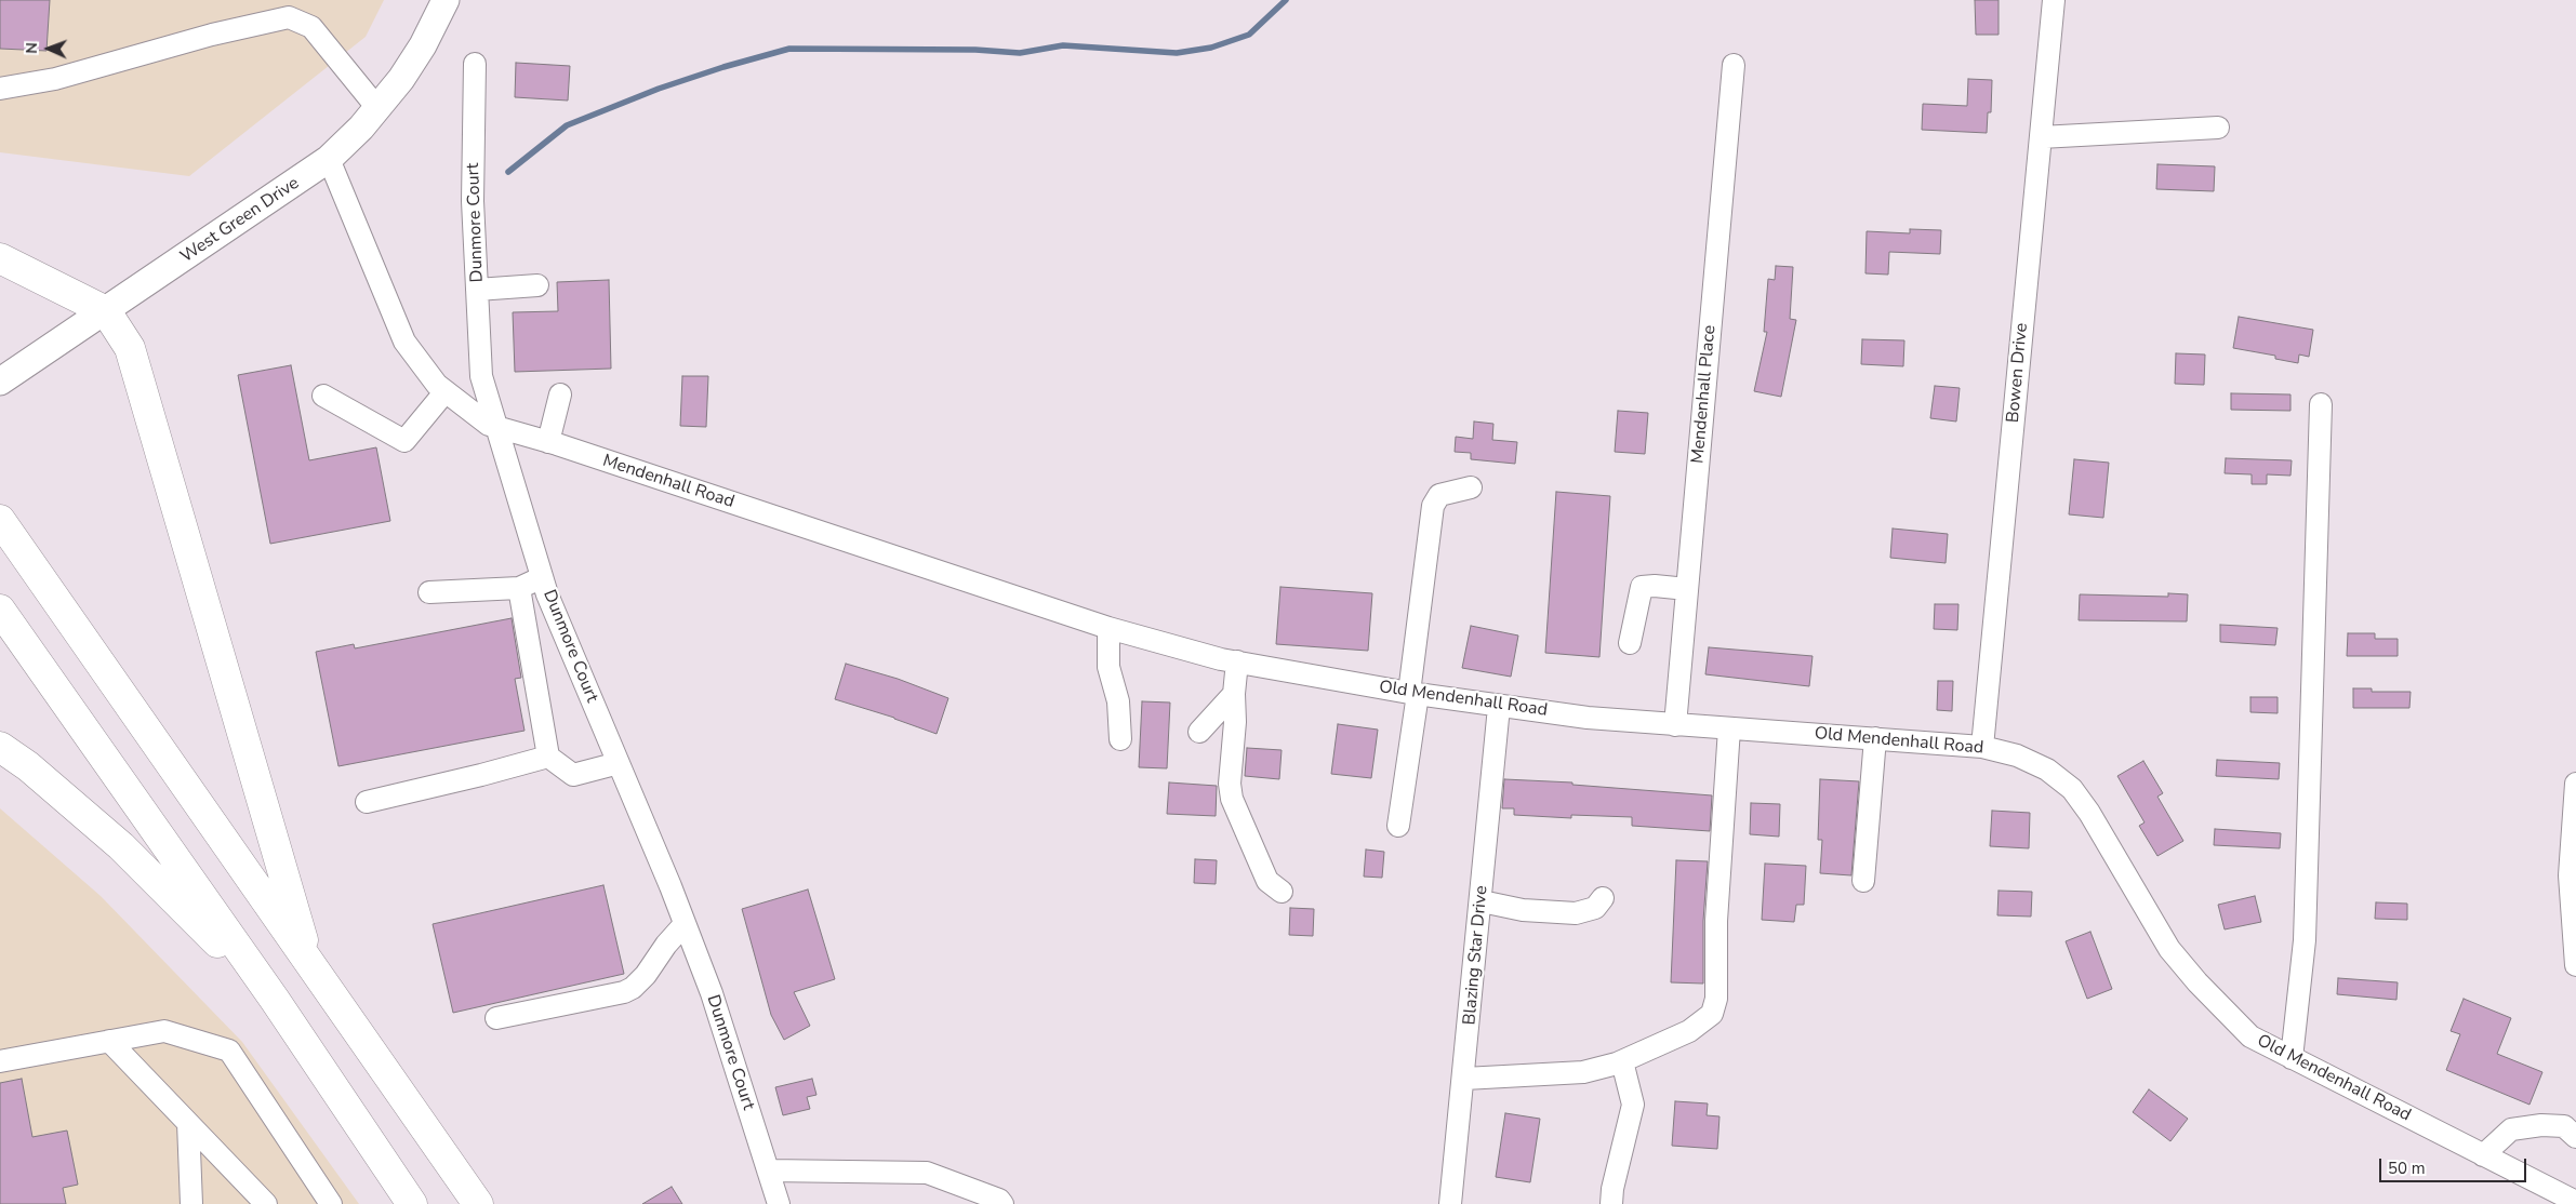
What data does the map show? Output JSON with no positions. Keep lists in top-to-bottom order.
{
  "streets": {
    "main road": ["West Green Drive"],
    "street": [
      "Dunmore Court",
      "Bowen Drive",
      "Mendenhall Place",
      "Mendenhall Road",
      "Old Mendenhall Road",
      "Blazing Star Drive"
    ]
  },
  "crossings": [
    ["West Green Drive", "Mendenhall Road"],
    ["Dunmore Court", "Mendenhall Road"],
    ["Bowen Drive", "Old Mendenhall Road"],
    ["Mendenhall Place", "Old Mendenhall Road"],
    ["Mendenhall Road", "Old Mendenhall Road"],
    ["Old Mendenhall Road", "Blazing Star Drive"]
  ],
  "scale_bar": "50 m",
  "north": "left"
}
